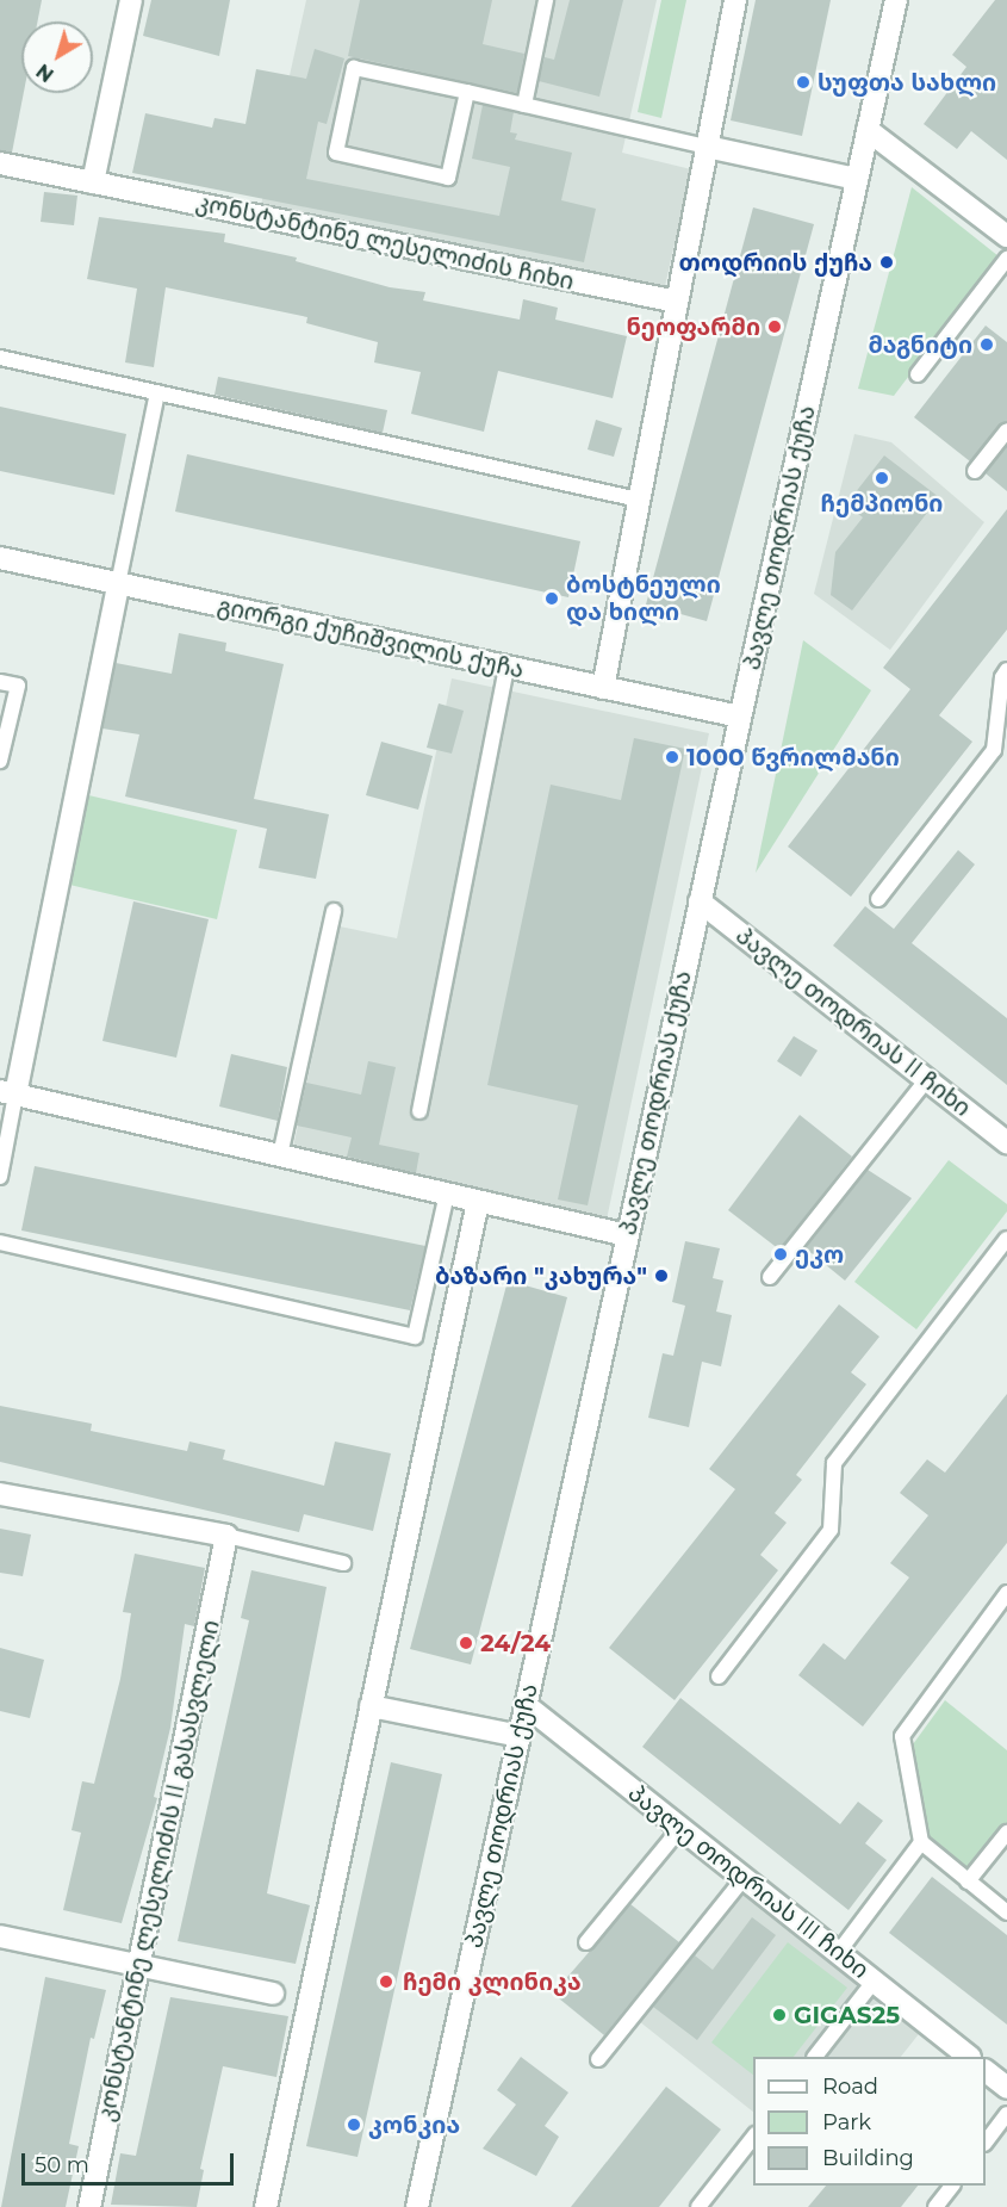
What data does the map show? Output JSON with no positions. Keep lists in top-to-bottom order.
{
  "streets": {
    "street": [
      "კონსტანტინე ლესელიძის ჩიხი",
      "პავლე თოდრიას ქუჩა",
      "გიორგი ქუჩიშვილის ქუჩა",
      "პავლე თოდრიას II ჩიხი",
      "კონსტანტინე ლესელიძის II გასასვლელი",
      "პავლე თოდრიას III ჩიხი"
    ]
  },
  "crossings": [
    ["პავლე თოდრიას ქუჩა", "გიორგი ქუჩიშვილის ქუჩა"],
    ["პავლე თოდრიას ქუჩა", "პავლე თოდრიას II ჩიხი"],
    ["პავლე თოდრიას ქუჩა", "პავლე თოდრიას III ჩიხი"]
  ],
  "places": [
    "სუფთა სახლი",
    "თოდრიის ქუჩა",
    "ნეოფარმი",
    "მაგნიტი",
    "ჩემპიონი",
    "ბოსტნეული და ხილი",
    "1000 წვრილმანი",
    "ეკო",
    "ბაზარი \"კახურა\"",
    "24/24",
    "ჩემი კლინიკა",
    "GIGAS25",
    "კონკია"
  ],
  "legend": ["Road", "Park", "Building"],
  "scale_bar": "50 m",
  "north": "bottom left"
}
